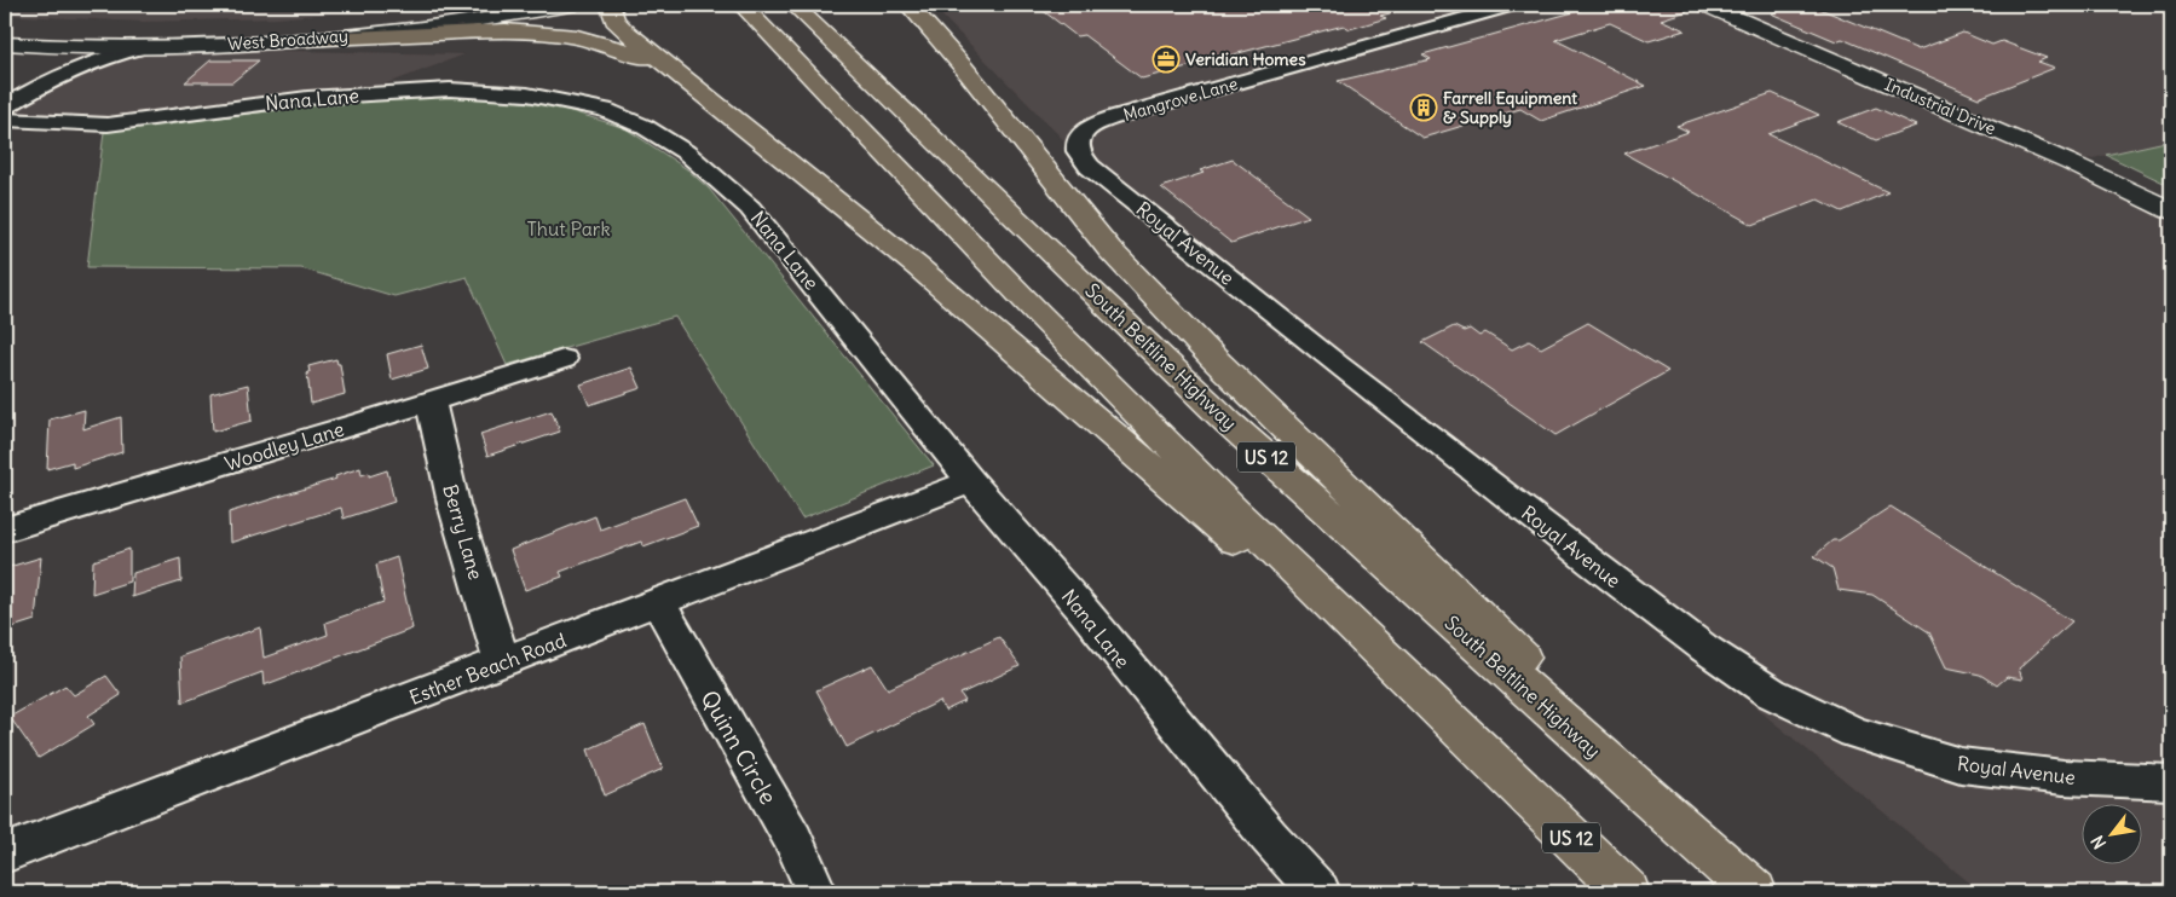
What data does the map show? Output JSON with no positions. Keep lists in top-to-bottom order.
{
  "streets": {
    "highway": ["South Beltline Highway", "US 12"],
    "street": [
      "West Broadway",
      "Nana Lane",
      "Mangrove Lane",
      "Industrial Drive",
      "Royal Avenue",
      "Woodley Lane",
      "Berry Lane",
      "Esther Beach Road",
      "Quinn Circle"
    ]
  },
  "crossings": [
    ["Nana Lane", "Esther Beach Road"],
    ["Mangrove Lane", "Royal Avenue"],
    ["Woodley Lane", "Berry Lane"],
    ["Berry Lane", "Esther Beach Road"],
    ["Esther Beach Road", "Quinn Circle"]
  ],
  "parks": ["Thut Park"],
  "places": {
    "office": ["Veridian Homes"],
    "building": ["Farrell Equipment & Supply"]
  },
  "north": "bottom left"
}
